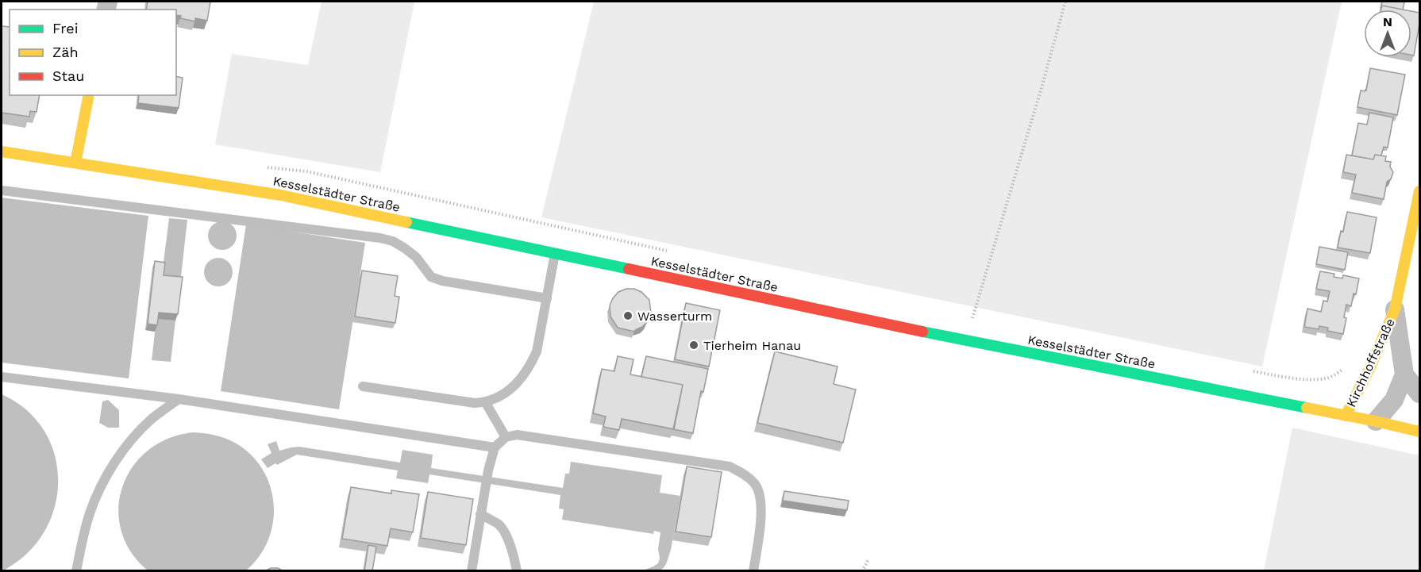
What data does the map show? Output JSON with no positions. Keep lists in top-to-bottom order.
{
  "streets": {
    "main road": ["Kesselstädter Straße", "Kirchhoffstraße"]
  },
  "crossings": [
    ["Kesselstädter Straße", "Kirchhoffstraße"]
  ],
  "places": ["Wasserturm", "Tierheim Hanau"],
  "legend": ["Frei", "Zäh", "Stau"],
  "north": "top"
}
